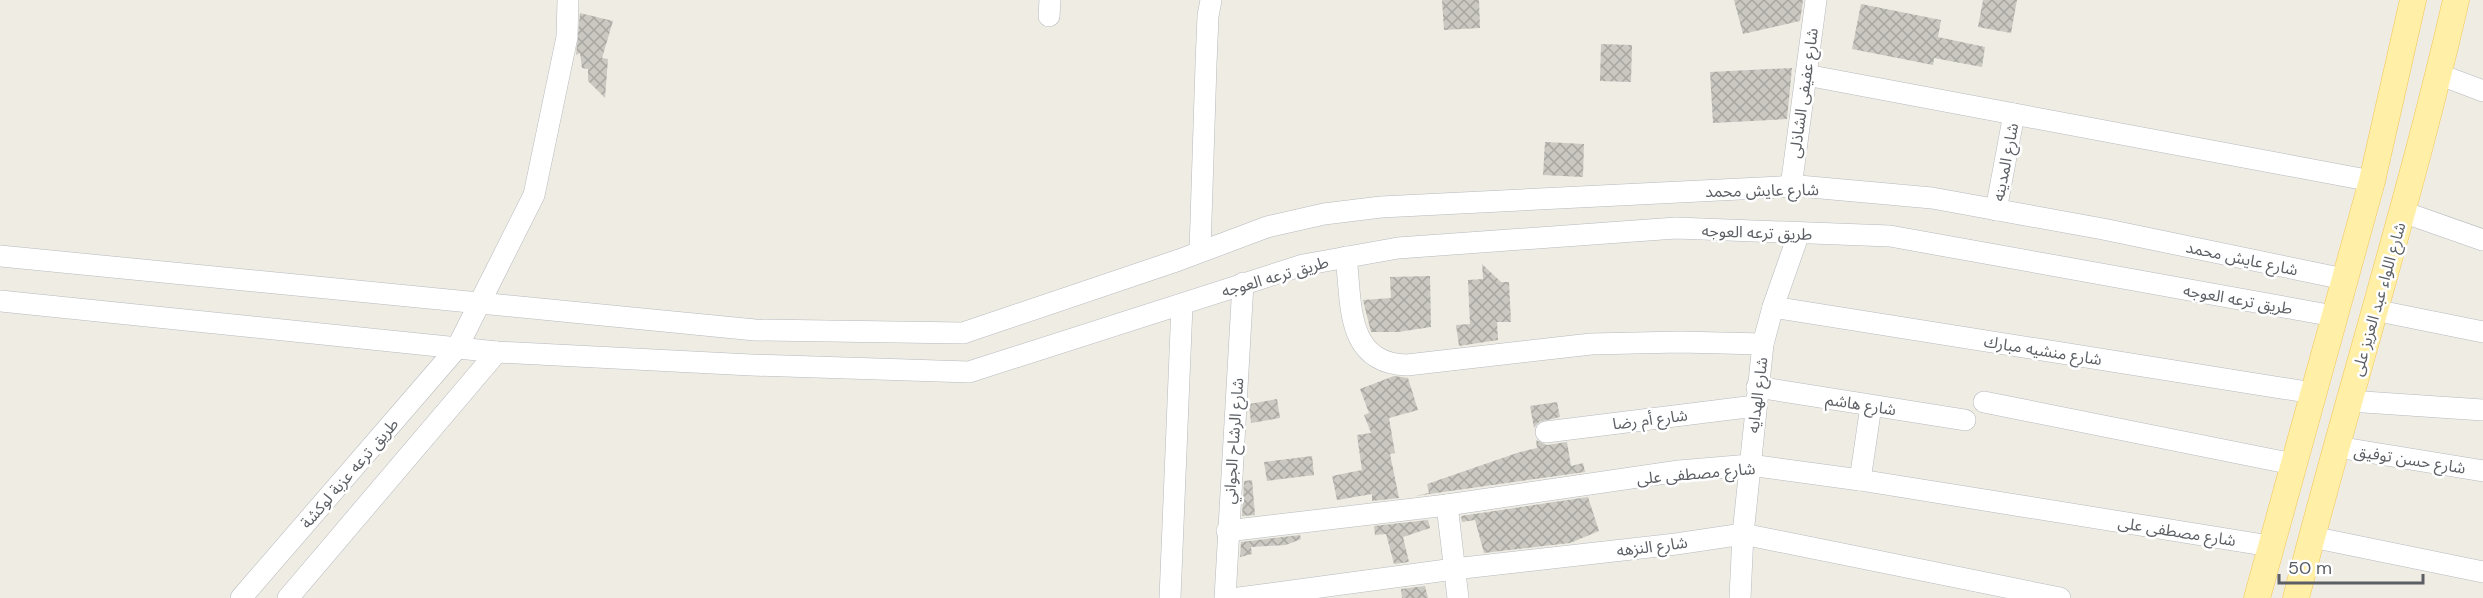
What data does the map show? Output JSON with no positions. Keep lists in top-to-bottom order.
{
  "streets": {
    "main road": ["شارع اللواء عبد العزيز على"],
    "street": [
      "شارع عفيفى الشاذلى",
      "شارع المدينه",
      "شارع عايش محمد",
      "طريق ترعه العوجه",
      "شارع منشيه مبارك",
      "شارع الهدايه",
      "شارع هاشم",
      "شارع أم رضا",
      "شارع الرشاح الجواني",
      "شارع حسن توفيق",
      "طريق ترعه عزبة لوكشة",
      "شارع مصطفى على",
      "شارع النزهه"
    ]
  },
  "crossings": [
    ["شارع عفيفى الشاذلى", "شارع عايش محمد"],
    ["شارع المدينه", "شارع عايش محمد"],
    ["شارع عايش محمد", "طريق ترعه عزبة لوكشة"],
    ["طريق ترعه العوجه", "شارع الهدايه"],
    ["طريق ترعه العوجه", "شارع الرشاح الجواني"],
    ["طريق ترعه العوجه", "طريق ترعه عزبة لوكشة"],
    ["شارع اللواء عبد العزيز على", "شارع حسن توفيق"],
    ["شارع منشيه مبارك", "شارع الهدايه"],
    ["شارع الهدايه", "شارع هاشم"],
    ["شارع الهدايه", "شارع أم رضا"],
    ["شارع الهدايه", "شارع مصطفى على"],
    ["شارع الهدايه", "شارع النزهه"],
    ["شارع هاشم", "شارع أم رضا"],
    ["شارع الرشاح الجواني", "شارع مصطفى على"]
  ],
  "scale_bar": "50 m"
}
